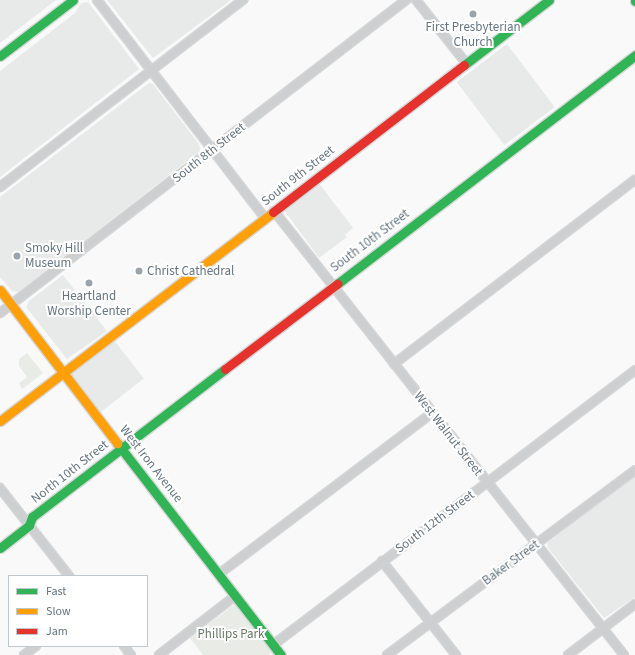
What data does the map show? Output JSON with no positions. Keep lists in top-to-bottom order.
{
  "streets": {
    "street": [
      "South 8th Street",
      "South 9th Street",
      "South 10th Street",
      "West Walnut Street",
      "West Iron Avenue",
      "North 10th Street",
      "South 12th Street",
      "Baker Street"
    ]
  },
  "crossings": [
    ["South 8th Street", "West Iron Avenue"],
    ["South 9th Street", "West Walnut Street"],
    ["South 9th Street", "West Iron Avenue"],
    ["South 10th Street", "West Walnut Street"],
    ["South 10th Street", "West Iron Avenue"],
    ["South 10th Street", "North 10th Street"],
    ["West Walnut Street", "South 12th Street"],
    ["West Walnut Street", "Baker Street"],
    ["West Iron Avenue", "North 10th Street"],
    ["West Iron Avenue", "South 12th Street"]
  ],
  "parks": ["Phillips Park"],
  "places": [
    "First Presbyterian Church",
    "Smoky Hill Museum",
    "Christ Cathedral",
    "Heartland Worship Center"
  ],
  "legend": ["Fast", "Slow", "Jam"]
}
